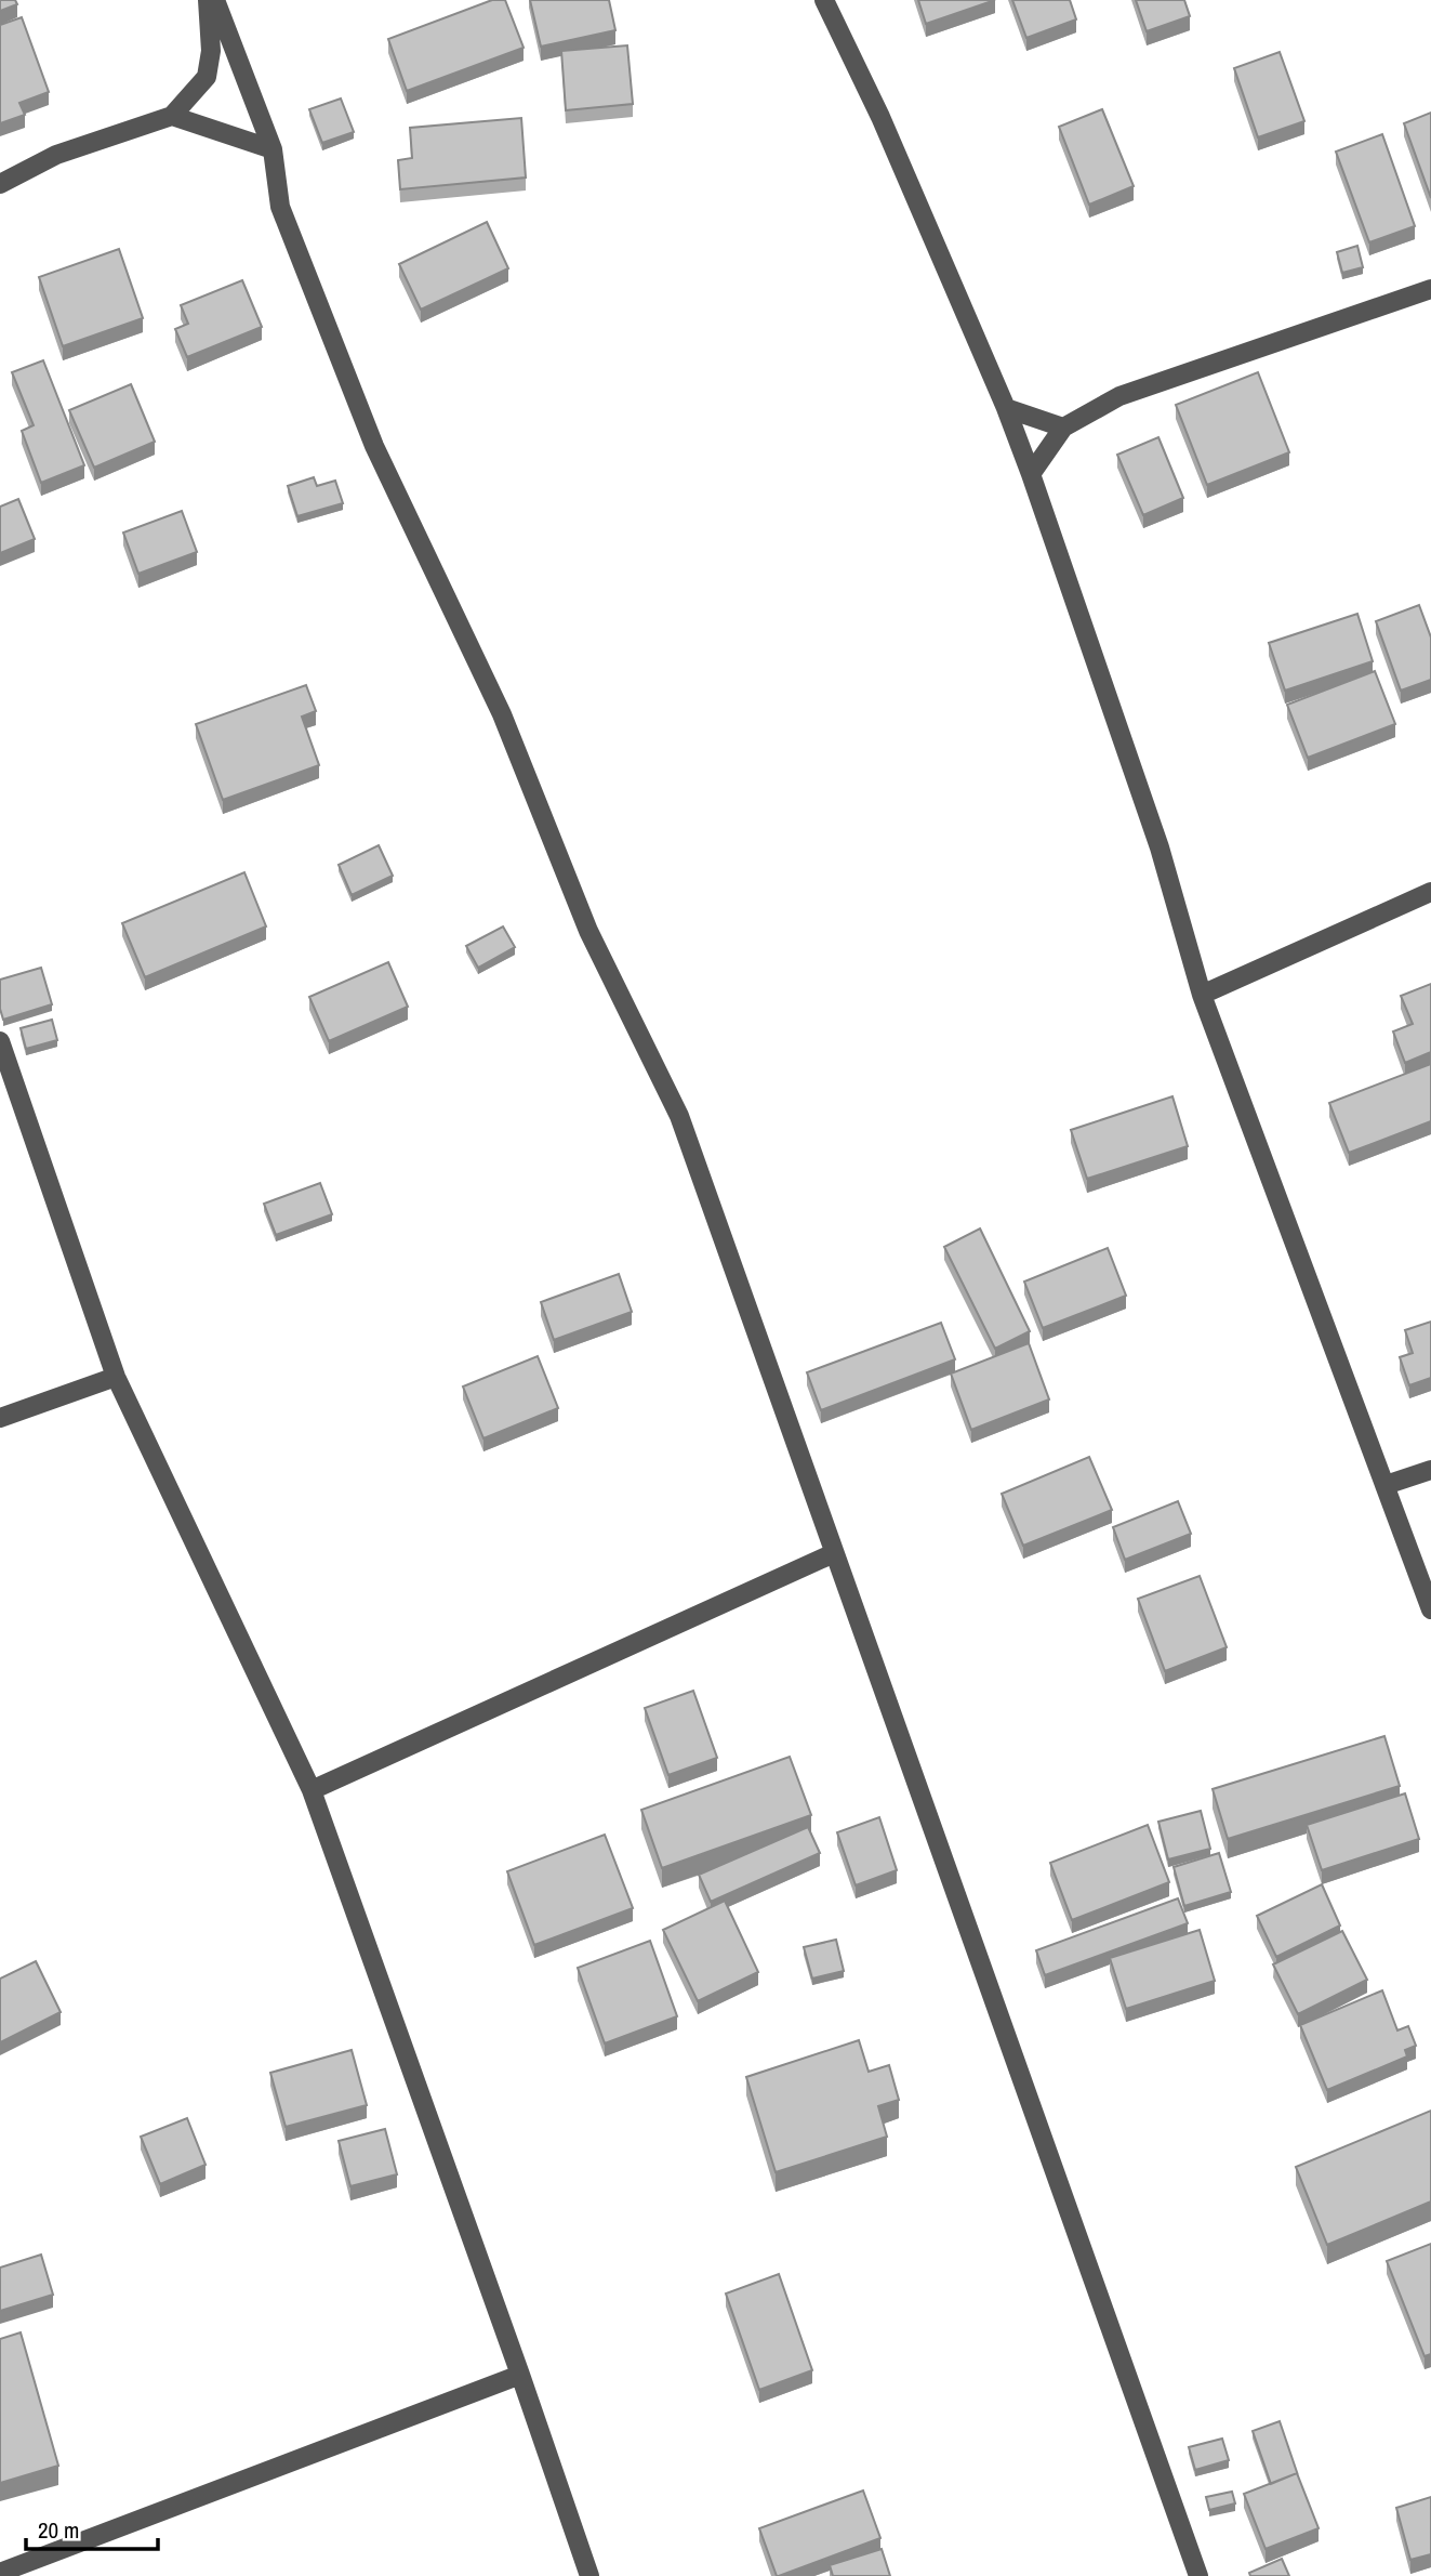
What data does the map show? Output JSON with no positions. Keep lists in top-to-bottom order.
{
  "scale_bar": "20 m"
}
